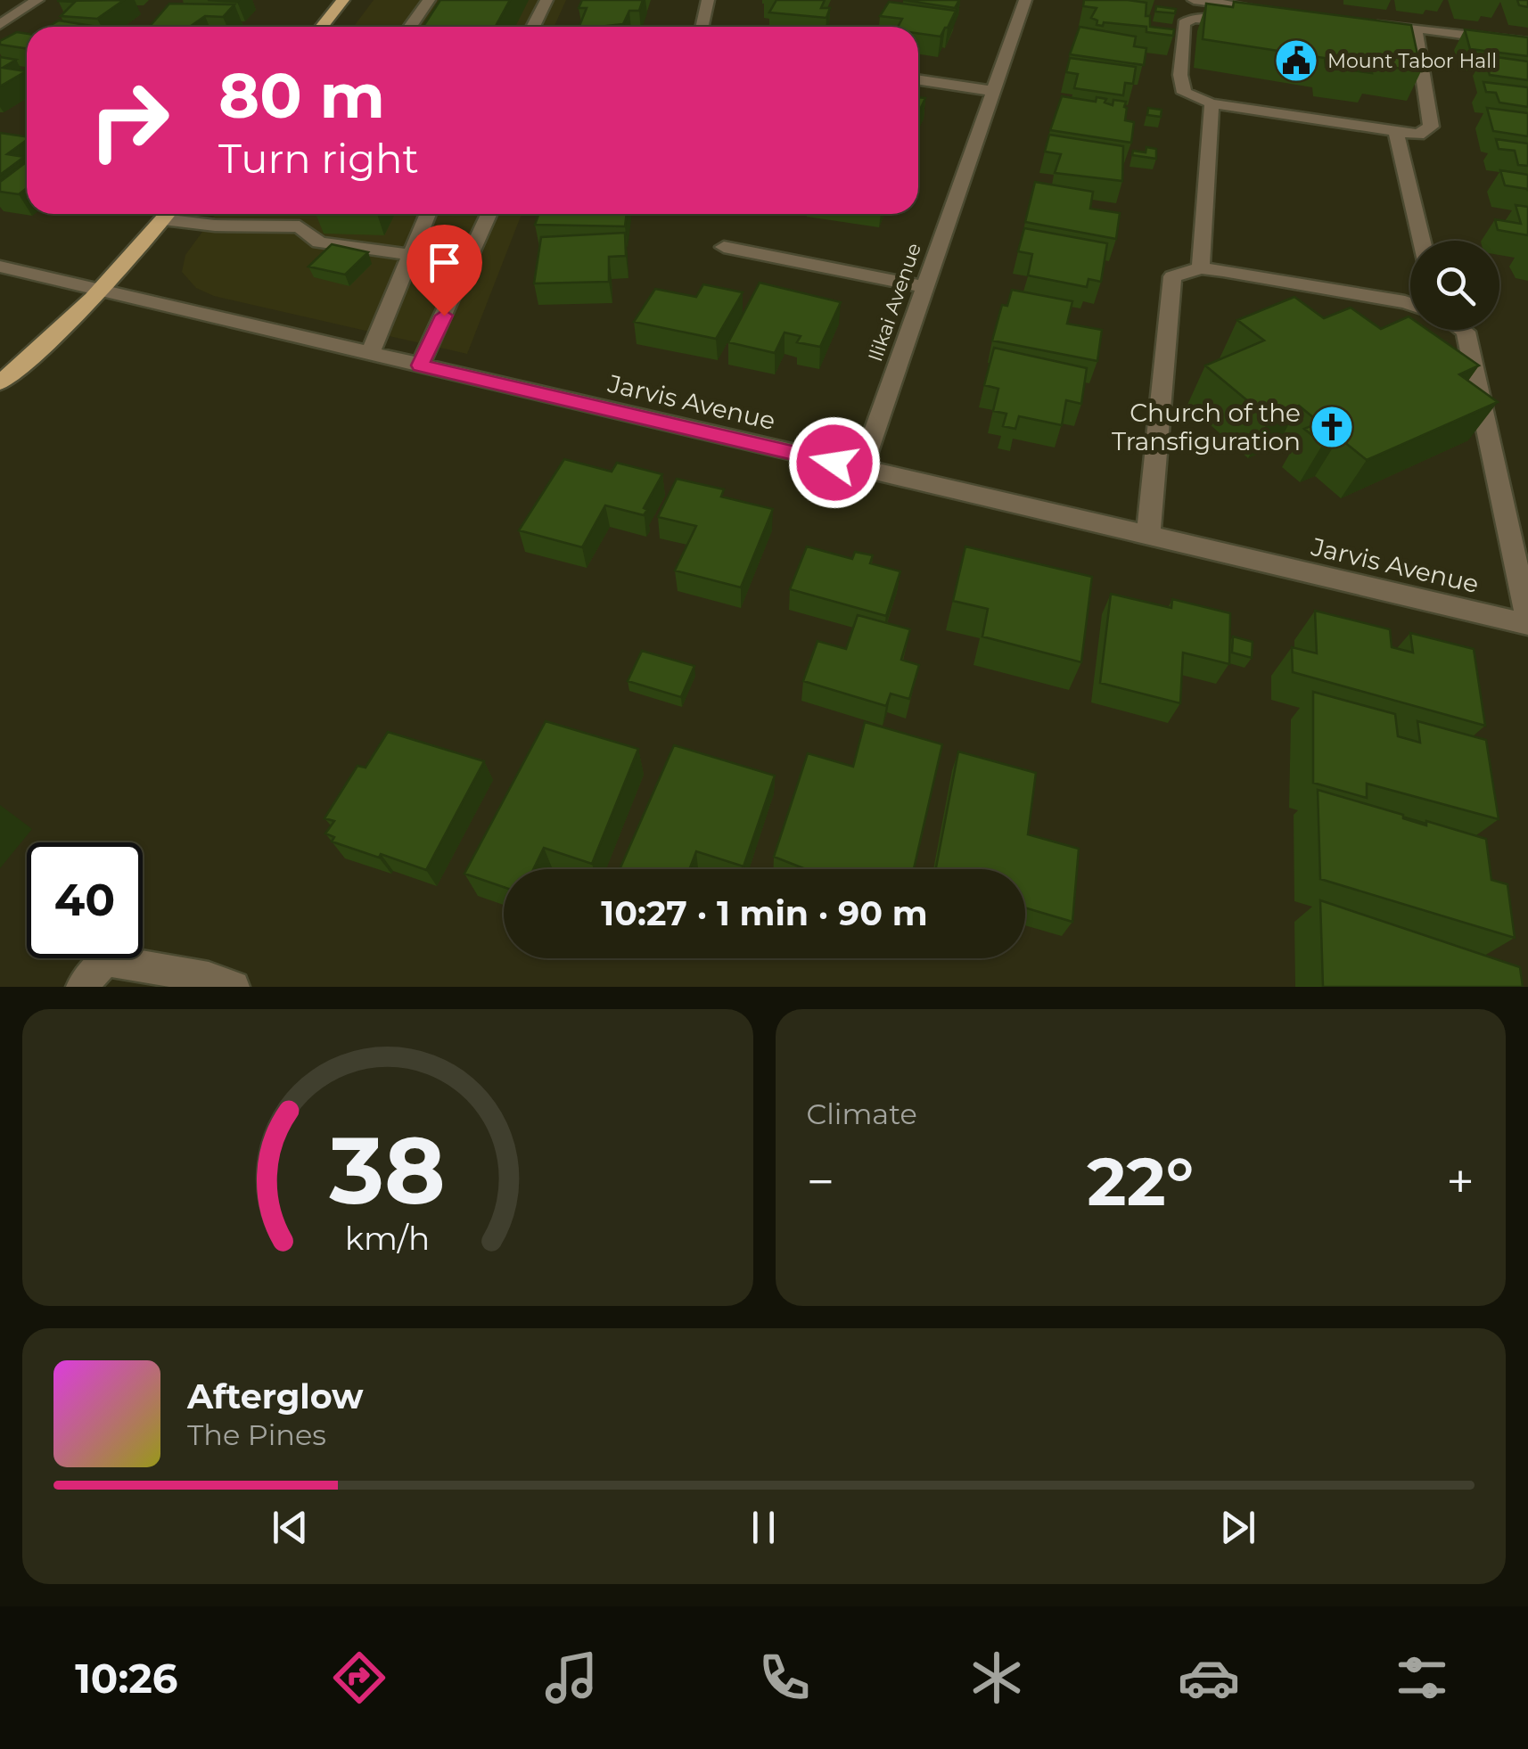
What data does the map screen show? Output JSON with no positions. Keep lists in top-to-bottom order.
{
  "streets": {
    "street": ["Ilikai Avenue", "Jarvis Avenue"]
  },
  "crossings": [
    ["Ilikai Avenue", "Jarvis Avenue"]
  ],
  "places": {
    "public building": ["Mount Tabor Hall"],
    "church": ["Church of the Transfiguration"]
  },
  "page": {
    "turn": ["80 m", "Turn right"],
    "limit": "40",
    "trip": "10:27 · 1 min · 90 m",
    "tile": "Climate",
    "heat": ["−", "22°", "+"],
    "song": ["Afterglow", "The Pines"],
    "tabs": "10:26",
    "gauge": ["38", "km/h"]
  }
}
